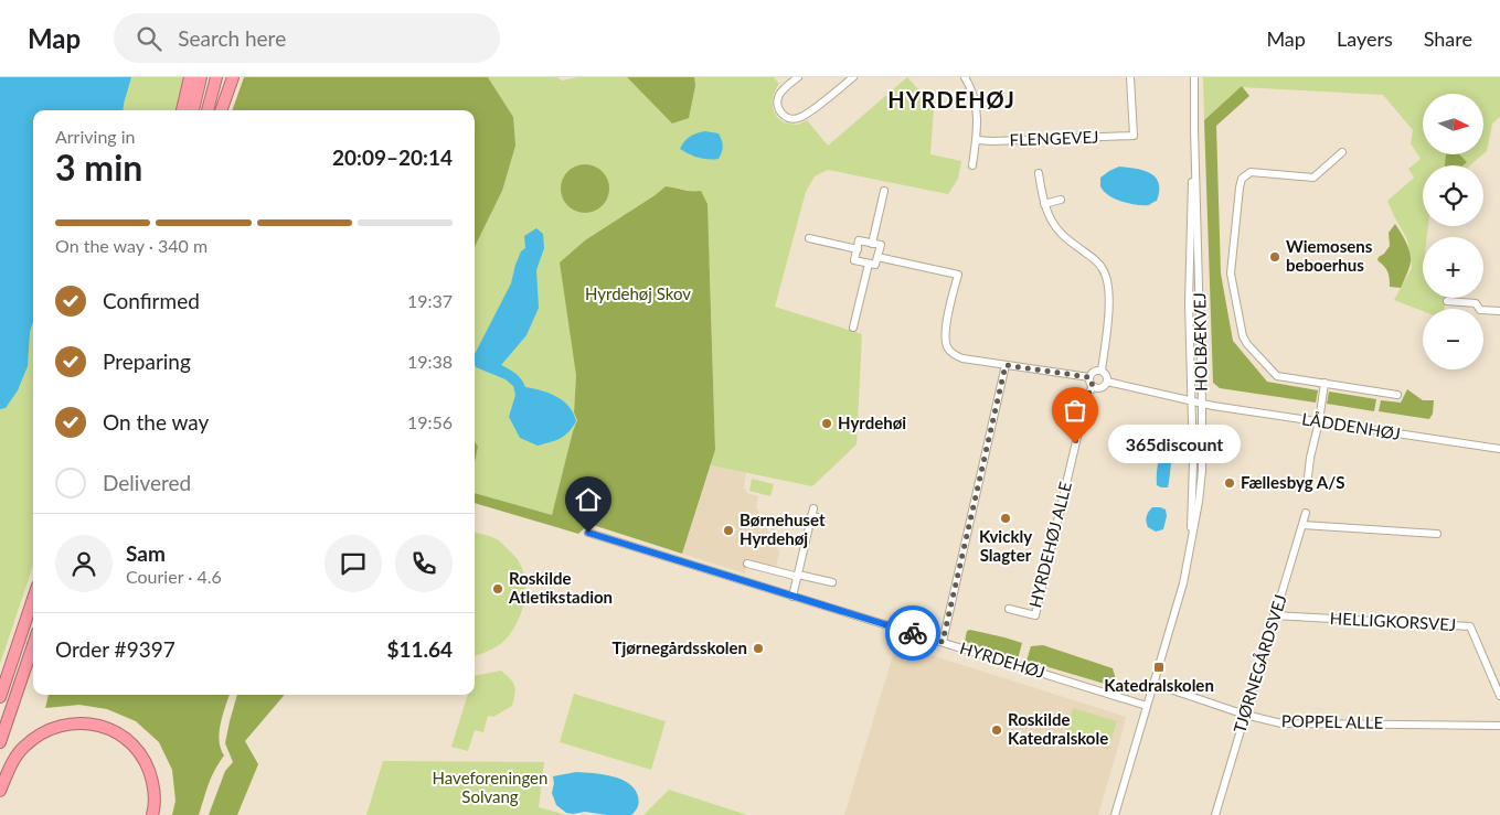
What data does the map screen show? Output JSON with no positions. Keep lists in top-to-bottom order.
{
  "streets": {
    "street": [
      "FLENGEVEJ",
      "HOLBÆKVEJ",
      "LÅDDENHØJ",
      "HYRDEHØJ ALLE",
      "HELLIGKORSVEJ",
      "HYRDEHØJ",
      "TJØRNEGÅRDSVEJ",
      "POPPEL ALLE"
    ]
  },
  "crossings": [
    ["HOLBÆKVEJ", "LÅDDENHØJ"],
    ["HOLBÆKVEJ", "HYRDEHØJ"],
    ["HELLIGKORSVEJ", "TJØRNEGÅRDSVEJ"],
    ["TJØRNEGÅRDSVEJ", "POPPEL ALLE"]
  ],
  "districts": ["HYRDEHØJ"],
  "parks": ["Hyrdehøj Skov", "Haveforeningen Solvang"],
  "places": {
    "other": [
      "Wiemosens beboerhus",
      "Hyrdehøi",
      "365discount",
      "Fællesbyg A/S",
      "Kvickly Slagter",
      "Børnehuset Hyrdehøj",
      "Roskilde Atletikstadion",
      "Tjørnegårdsskolen",
      "Roskilde Katedralskole"
    ],
    "transit": ["Katedralskolen"]
  },
  "north": "right",
  "page": {
    "header": "Map",
    "search": "Search here",
    "nav": ["Map", "Layers", "Share"],
    "map_buttons": ["+", "−"],
    "heading": ["3 min", "Arriving in", "20:09–20:14"],
    "panel": [
      "Sam",
      "Courier · 4.6",
      "Order #9397",
      "$11.64"
    ],
    "bar": "On the way · 340 m",
    "list": [
      ["Confirmed", "19:37"],
      ["Preparing", "19:38"],
      ["On the way", "19:56"],
      "Delivered"
    ],
    "bubble": "365discount"
  }
}
